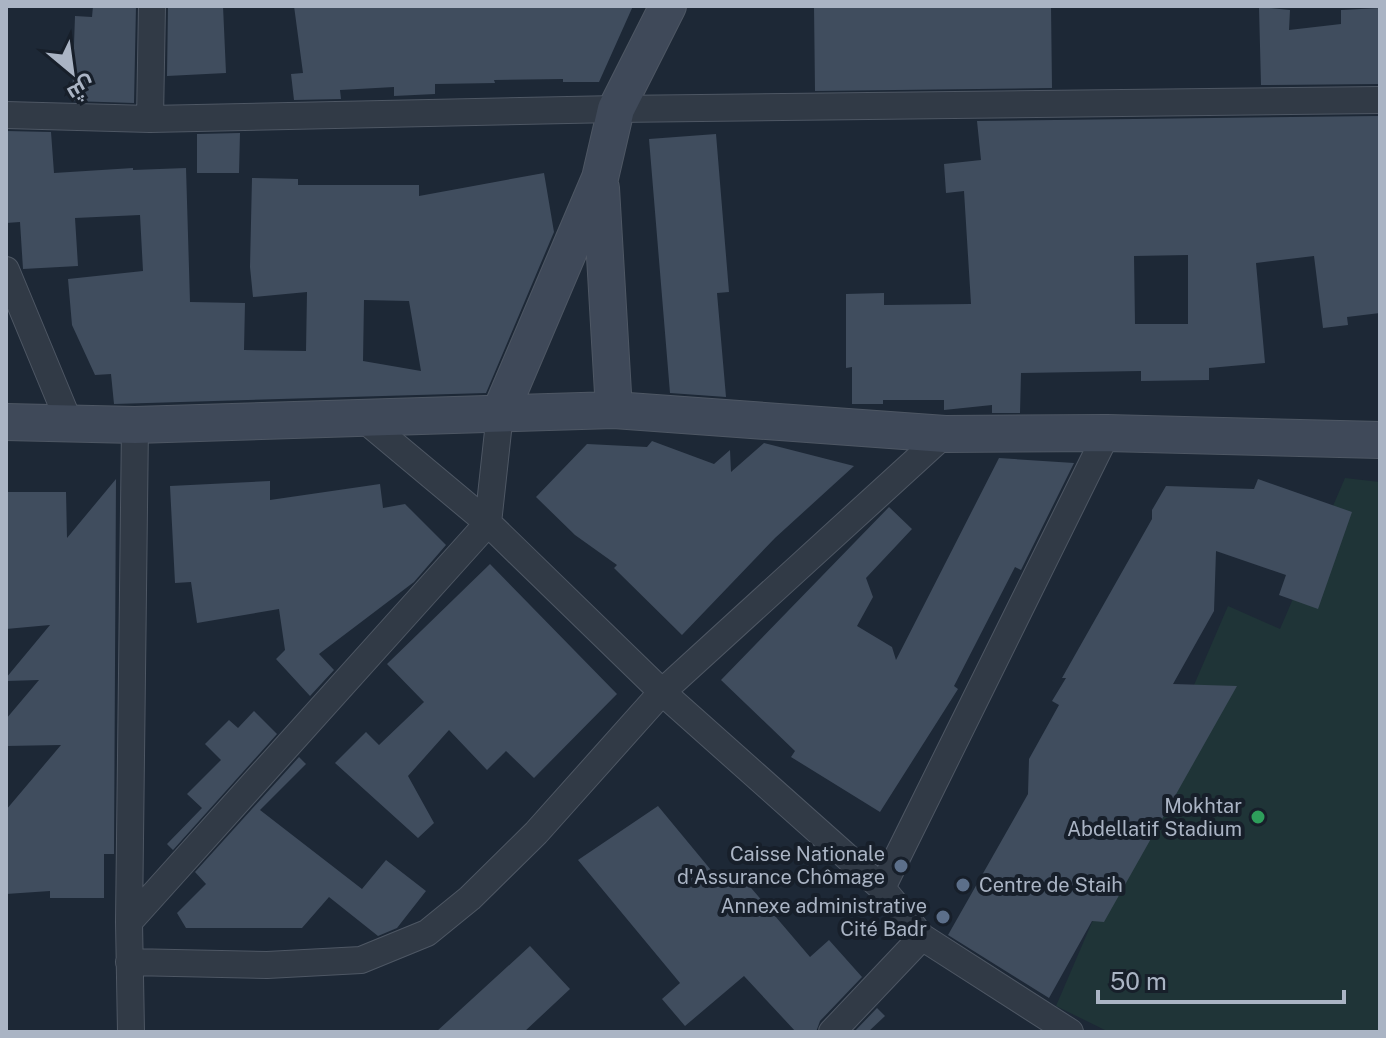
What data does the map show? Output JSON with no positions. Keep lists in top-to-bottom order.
{
  "places": [
    "Mokhtar Abdellatif Stadium",
    "Caisse Nationale d'Assurance Chômage",
    "Centre de Staih",
    "Annexe administrative Cité Badr"
  ],
  "scale_bar": "50 m",
  "north": "bottom right"
}
